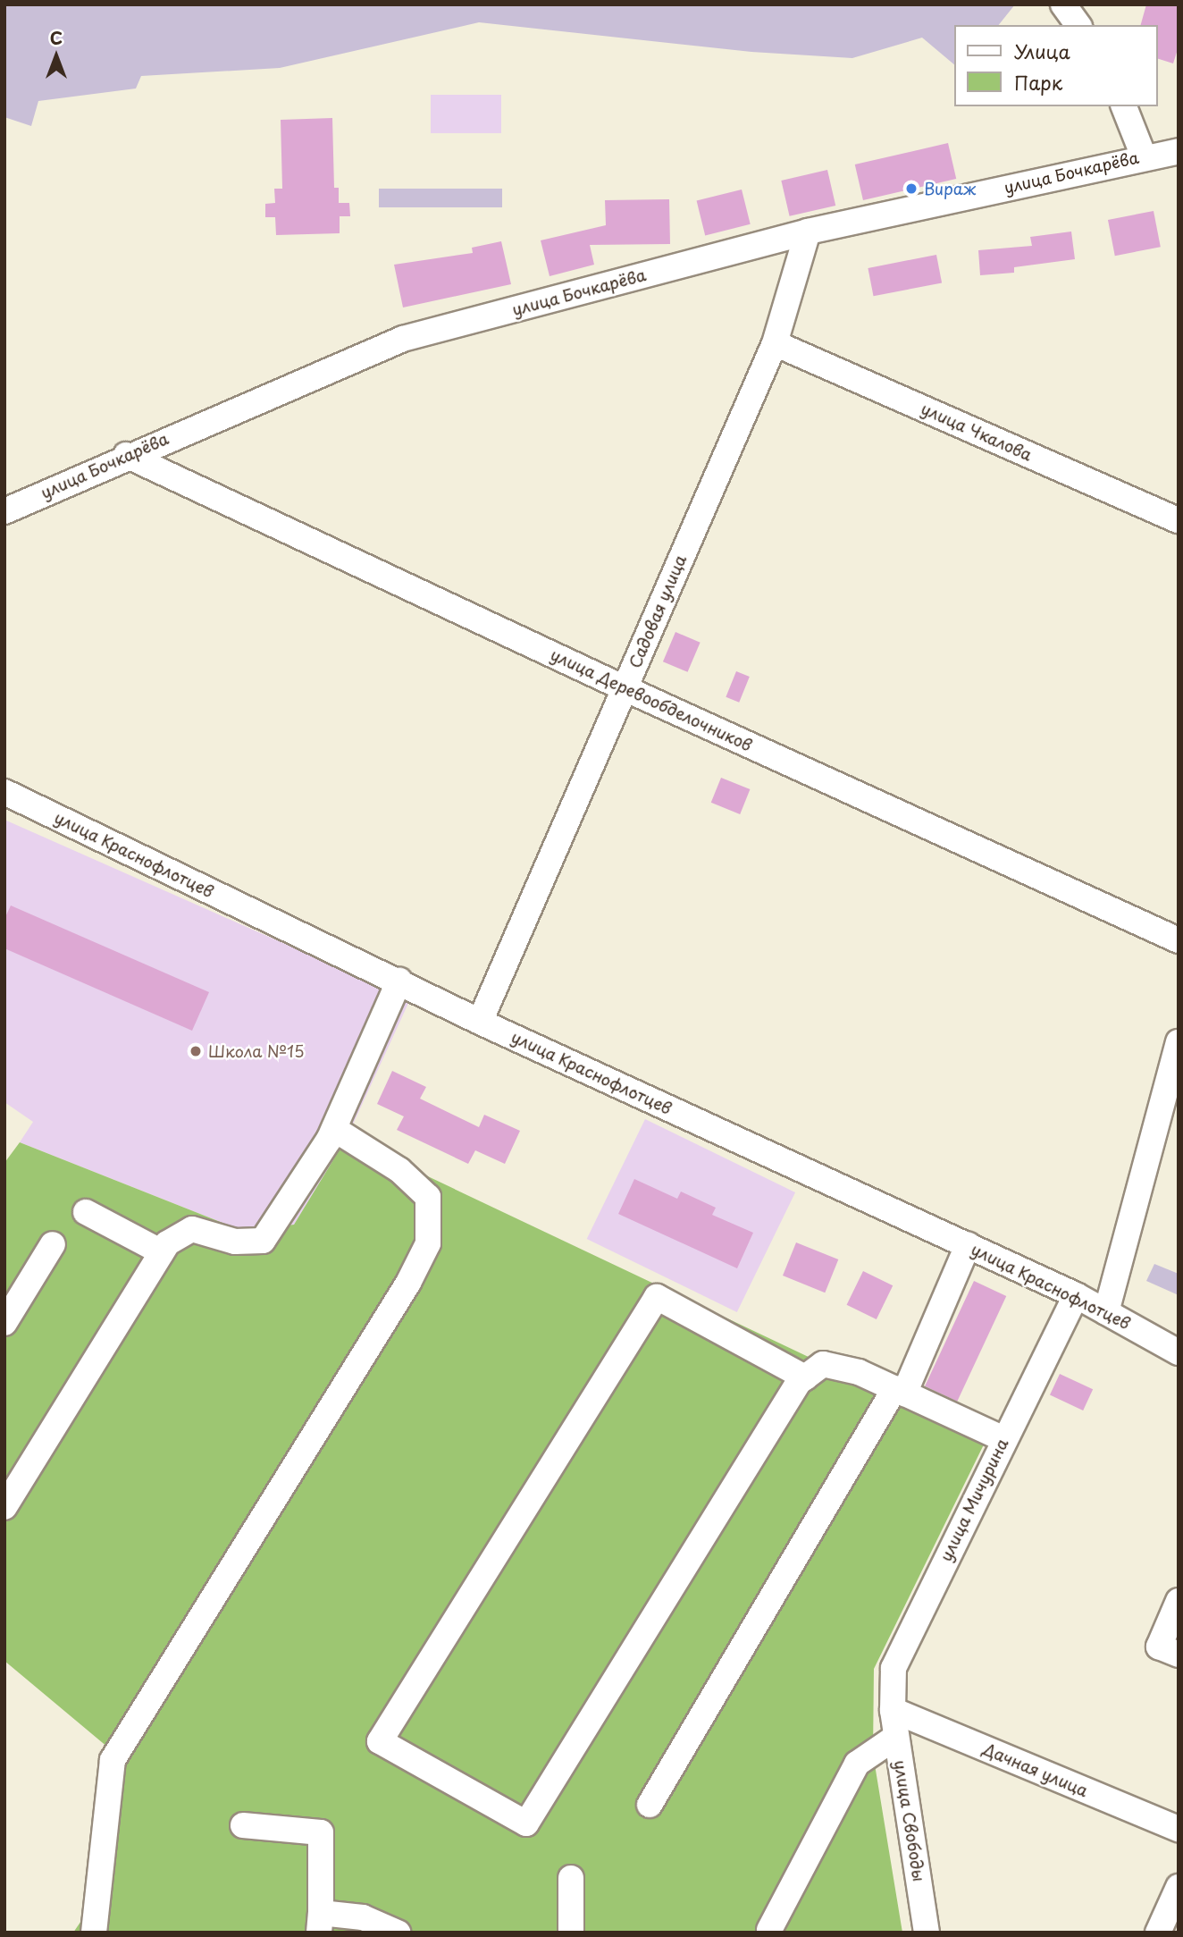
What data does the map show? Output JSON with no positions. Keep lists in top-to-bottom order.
{
  "streets": {
    "street": [
      "улица Бочкарёва",
      "улица Чкалова",
      "Садовая улица",
      "улица Деревообделочников",
      "улица Краснофлотцев",
      "улица Мичурина",
      "Дачная улица",
      "улица Свободы"
    ]
  },
  "crossings": [
    ["улица Бочкарёва", "Садовая улица"],
    ["улица Бочкарёва", "улица Деревообделочников"],
    ["улица Чкалова", "Садовая улица"],
    ["Садовая улица", "улица Деревообделочников"],
    ["Садовая улица", "улица Краснофлотцев"],
    ["улица Краснофлотцев", "улица Мичурина"],
    ["улица Мичурина", "Дачная улица"],
    ["улица Мичурина", "улица Свободы"],
    ["Дачная улица", "улица Свободы"]
  ],
  "places": ["Вираж", "Школа №15"],
  "legend": ["Улица", "Парк"],
  "north": "top"
}
